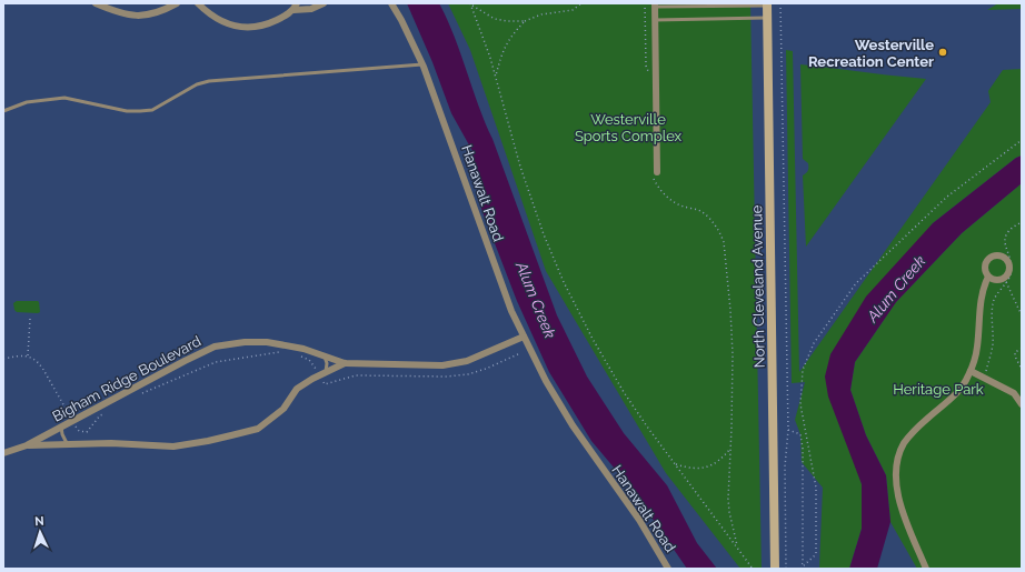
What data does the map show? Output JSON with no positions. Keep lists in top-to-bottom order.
{
  "streets": {
    "main road": ["North Cleveland Avenue"],
    "street": ["Hanawalt Road", "Bigham Ridge Boulevard"]
  },
  "crossings": [
    ["Hanawalt Road", "Bigham Ridge Boulevard"]
  ],
  "water": ["Alum Creek"],
  "parks": ["Westerville Sports Complex", "Heritage Park"],
  "places": ["Westerville Recreation Center"],
  "north": "top"
}
